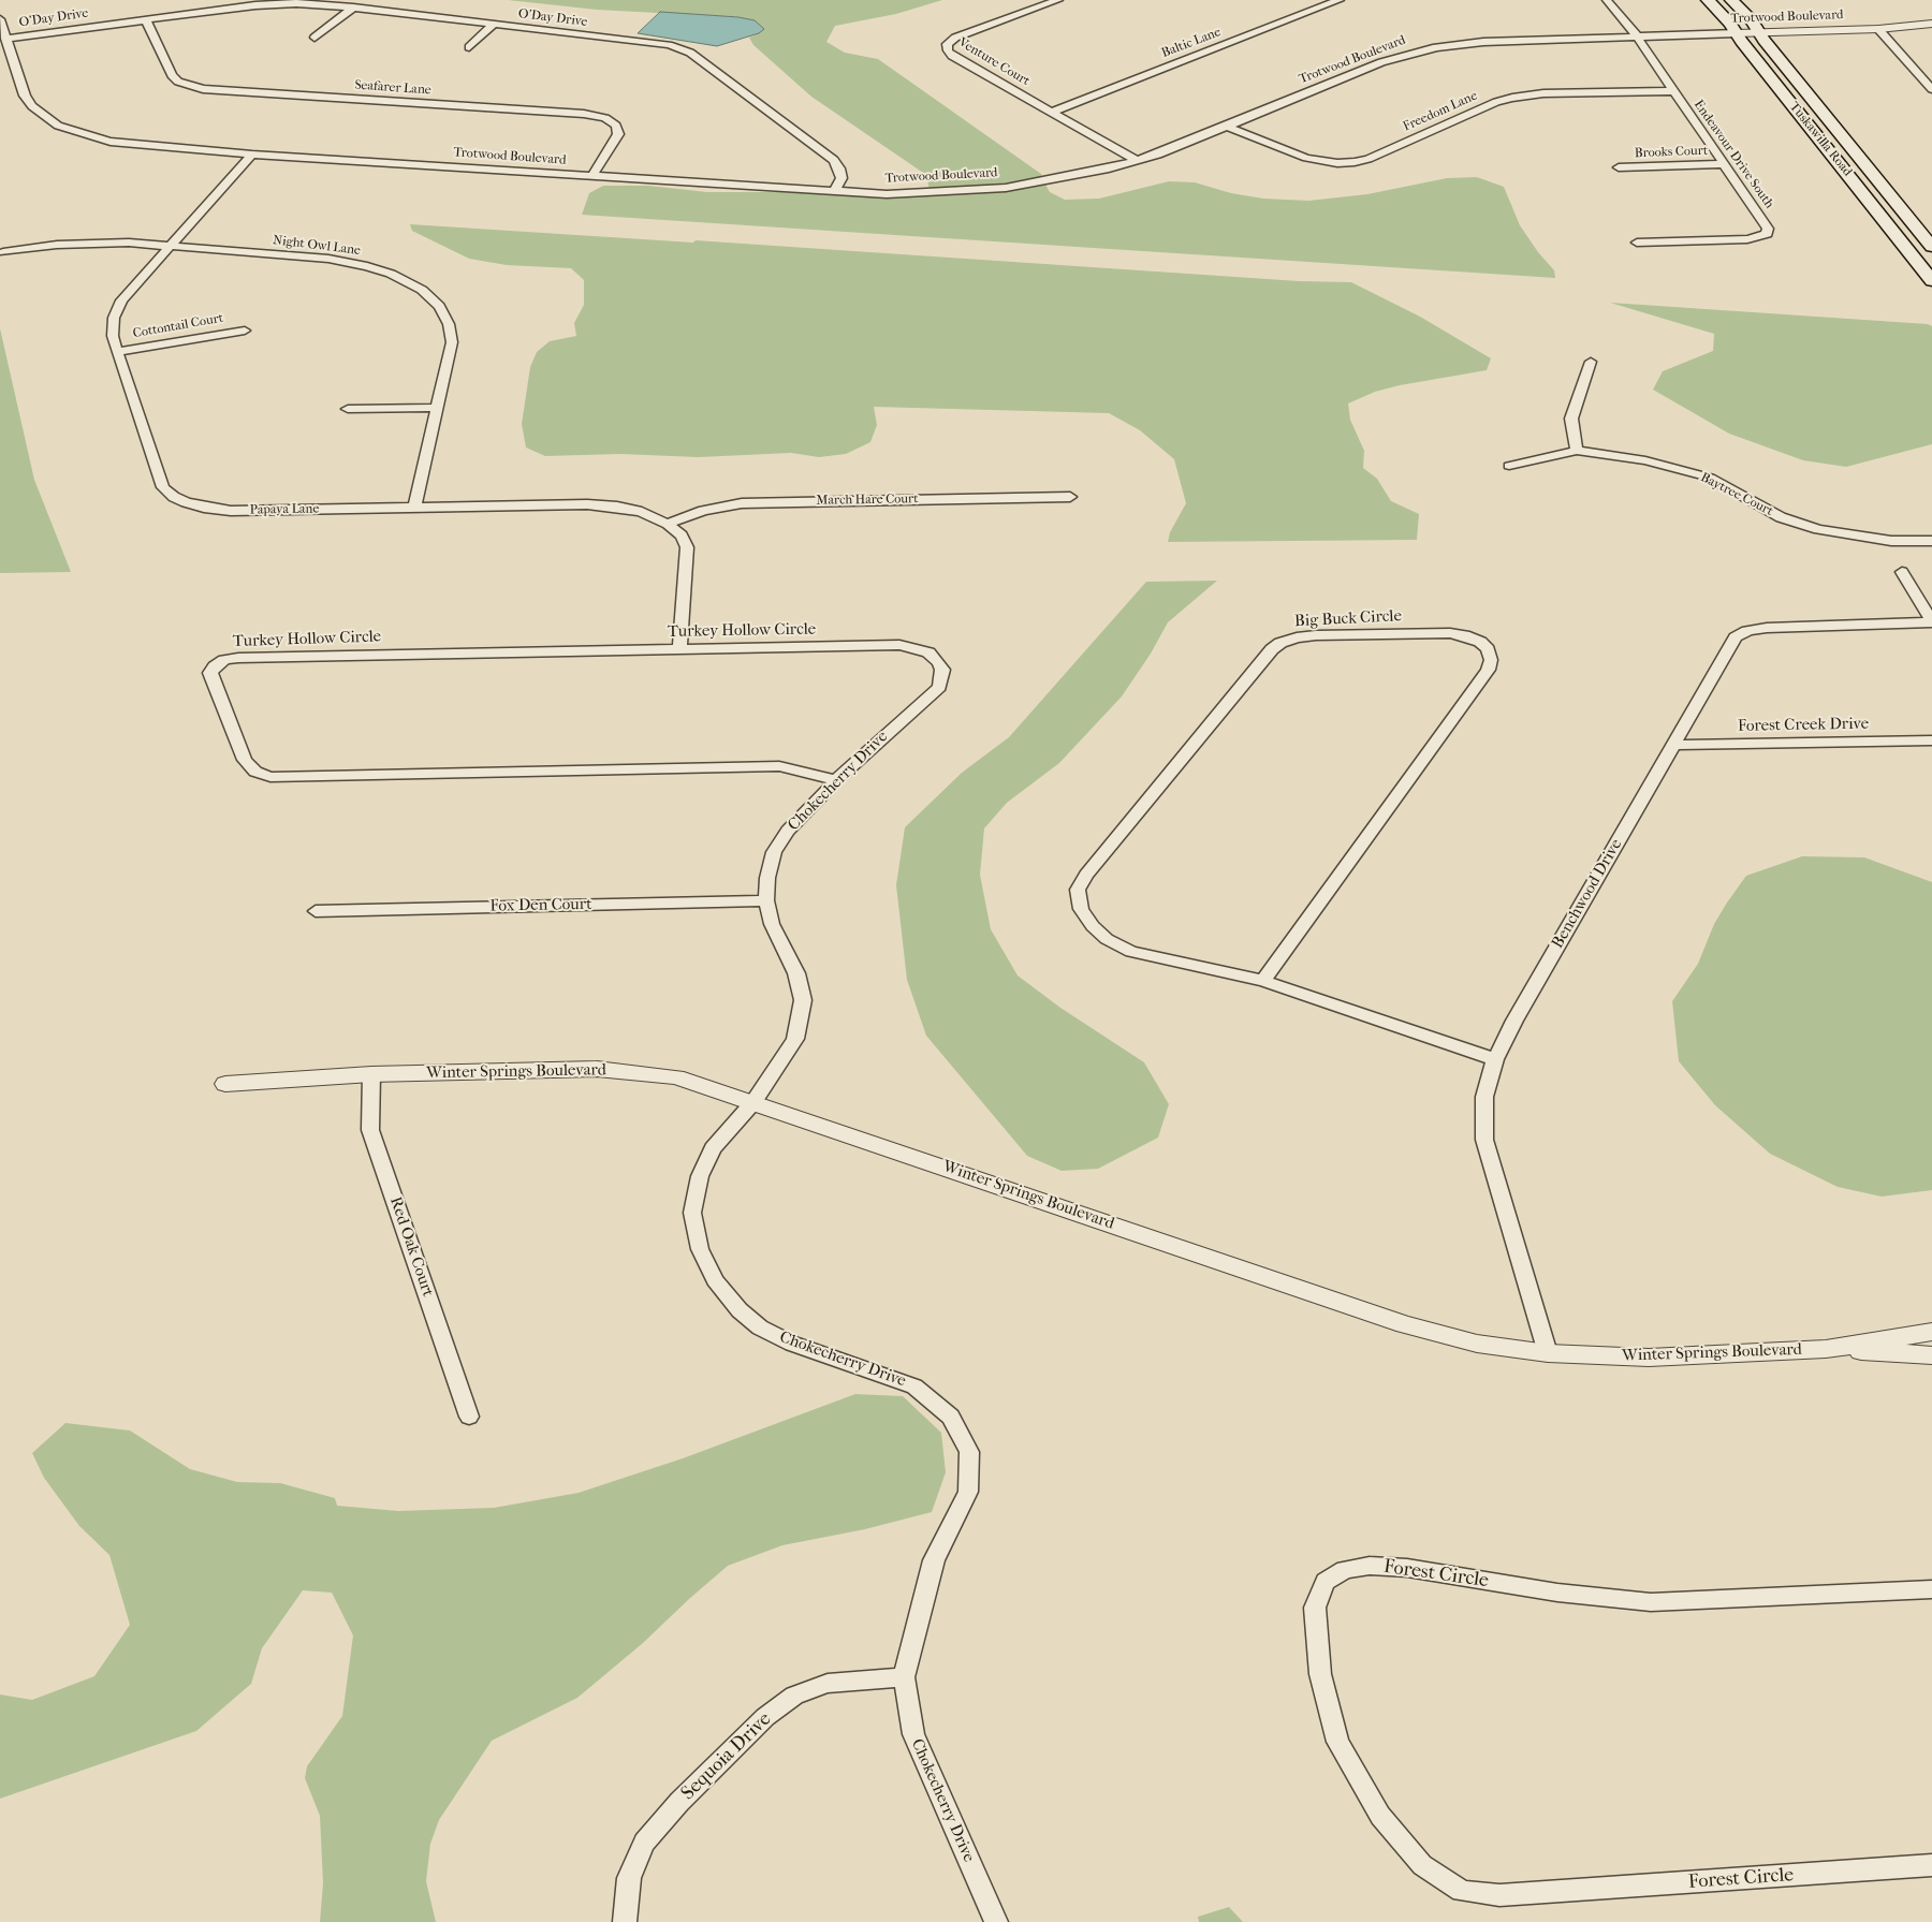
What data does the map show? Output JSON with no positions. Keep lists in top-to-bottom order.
{
  "streets": {
    "main road": ["Tuskawilla Road"],
    "street": [
      "Trotwood Boulevard",
      "O'Day Drive",
      "Baltic Lane",
      "Venture Court",
      "Seafarer Lane",
      "Freedom Lane",
      "Brooks Court",
      "Endeavour Drive South",
      "Night Owl Lane",
      "Cottontail Court",
      "Baytree Court",
      "March Hare Court",
      "Papaya Lane",
      "Big Buck Circle",
      "Turkey Hollow Circle",
      "Forest Creek Drive",
      "Chokecherry Drive",
      "Benchwood Drive",
      "Fox Den Court",
      "Winter Springs Boulevard",
      "Red Oak Court",
      "Forest Circle",
      "Sequoia Drive"
    ]
  },
  "crossings": [
    ["Trotwood Boulevard", "O'Day Drive"],
    ["Trotwood Boulevard", "Venture Court"],
    ["Trotwood Boulevard", "Seafarer Lane"],
    ["Trotwood Boulevard", "Freedom Lane"],
    ["Trotwood Boulevard", "Tuskawilla Road"],
    ["Trotwood Boulevard", "Endeavour Drive South"],
    ["Trotwood Boulevard", "Papaya Lane"],
    ["O'Day Drive", "Seafarer Lane"],
    ["Baltic Lane", "Venture Court"],
    ["Freedom Lane", "Endeavour Drive South"],
    ["Brooks Court", "Endeavour Drive South"],
    ["Night Owl Lane", "Papaya Lane"],
    ["Cottontail Court", "Papaya Lane"],
    ["March Hare Court", "Papaya Lane"],
    ["Papaya Lane", "Turkey Hollow Circle"],
    ["Big Buck Circle", "Benchwood Drive"],
    ["Turkey Hollow Circle", "Chokecherry Drive"],
    ["Forest Creek Drive", "Benchwood Drive"],
    ["Chokecherry Drive", "Fox Den Court"],
    ["Chokecherry Drive", "Winter Springs Boulevard"],
    ["Chokecherry Drive", "Sequoia Drive"],
    ["Benchwood Drive", "Winter Springs Boulevard"],
    ["Winter Springs Boulevard", "Red Oak Court"]
  ]
}
